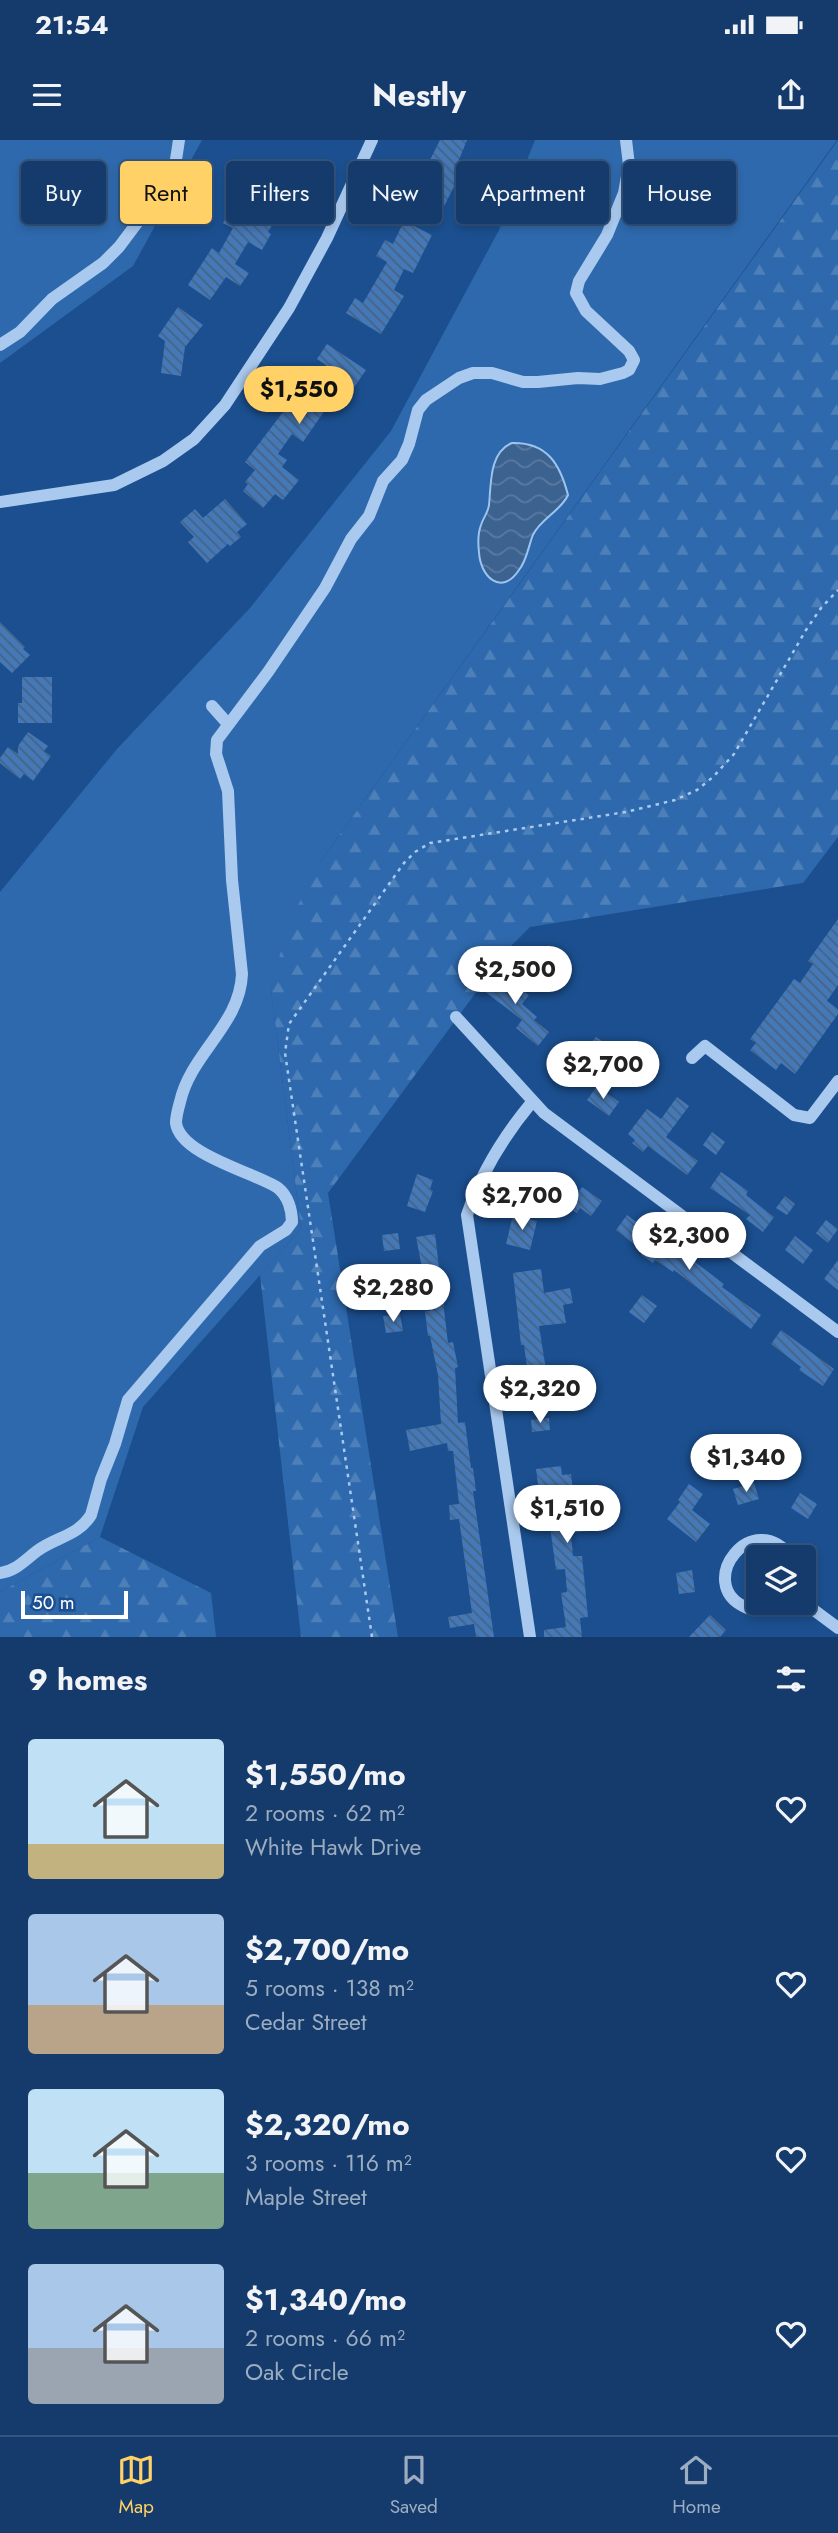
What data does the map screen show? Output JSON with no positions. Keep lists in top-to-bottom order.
{
  "scale_bar": "50 m",
  "page": {
    "status": "21:54",
    "header": "Nestly",
    "chip": [
      "Buy",
      "Rent",
      "Filters",
      "New",
      "Apartment",
      "House"
    ],
    "price": [
      "$1,550",
      "$2,500",
      "$2,700",
      "$2,700",
      "$2,300",
      "$2,280",
      "$2,320",
      "$1,340",
      "$1,510"
    ],
    "scale": "50 m",
    "heading": "9 homes",
    "list": [
      {
        "name": "$1,550/mo",
        "note": "2 rooms · 62 m² · White Hawk Drive"
      },
      {
        "name": "$2,700/mo",
        "note": "5 rooms · 138 m² · Cedar Street"
      },
      {
        "name": "$2,320/mo",
        "note": "3 rooms · 116 m² · Maple Street"
      },
      {
        "name": "$1,340/mo",
        "note": "2 rooms · 66 m² · Oak Circle"
      }
    ],
    "tabs": ["Map", "Saved", "Home"]
  }
}
